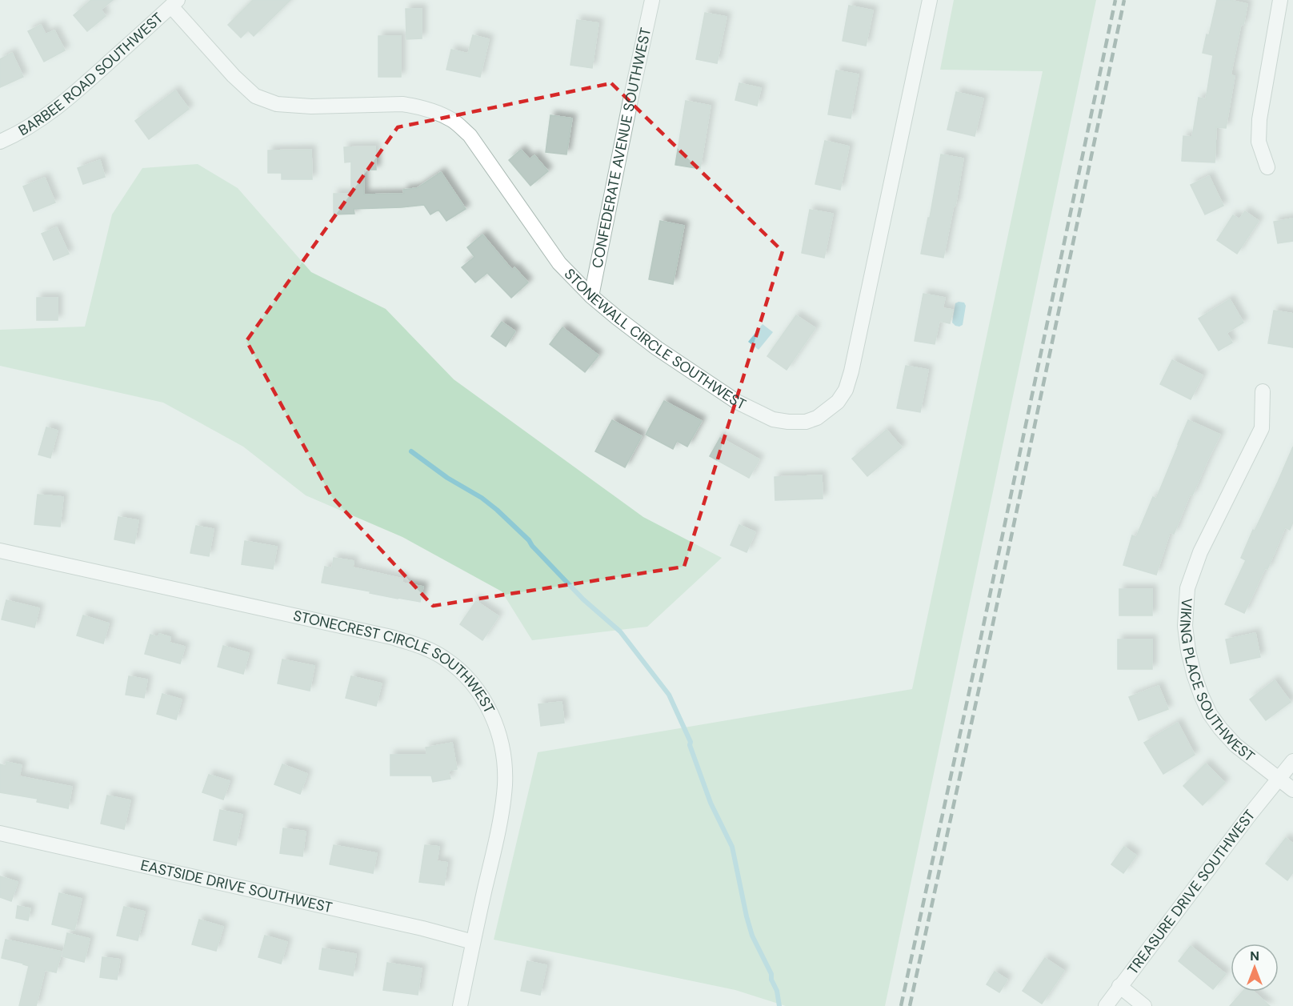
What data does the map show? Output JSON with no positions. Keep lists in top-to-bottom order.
{
  "streets": {
    "street": [
      "BARBEE ROAD SOUTHWEST",
      "CONFEDERATE AVENUE SOUTHWEST",
      "STONEWALL CIRCLE SOUTHWEST",
      "STONECREST CIRCLE SOUTHWEST",
      "VIKING PLACE SOUTHWEST",
      "EASTSIDE DRIVE SOUTHWEST",
      "TREASURE DRIVE SOUTHWEST"
    ]
  },
  "crossings": [
    ["BARBEE ROAD SOUTHWEST", "STONEWALL CIRCLE SOUTHWEST"],
    ["CONFEDERATE AVENUE SOUTHWEST", "STONEWALL CIRCLE SOUTHWEST"],
    ["STONECREST CIRCLE SOUTHWEST", "EASTSIDE DRIVE SOUTHWEST"],
    ["VIKING PLACE SOUTHWEST", "TREASURE DRIVE SOUTHWEST"]
  ],
  "north": "top"
}
